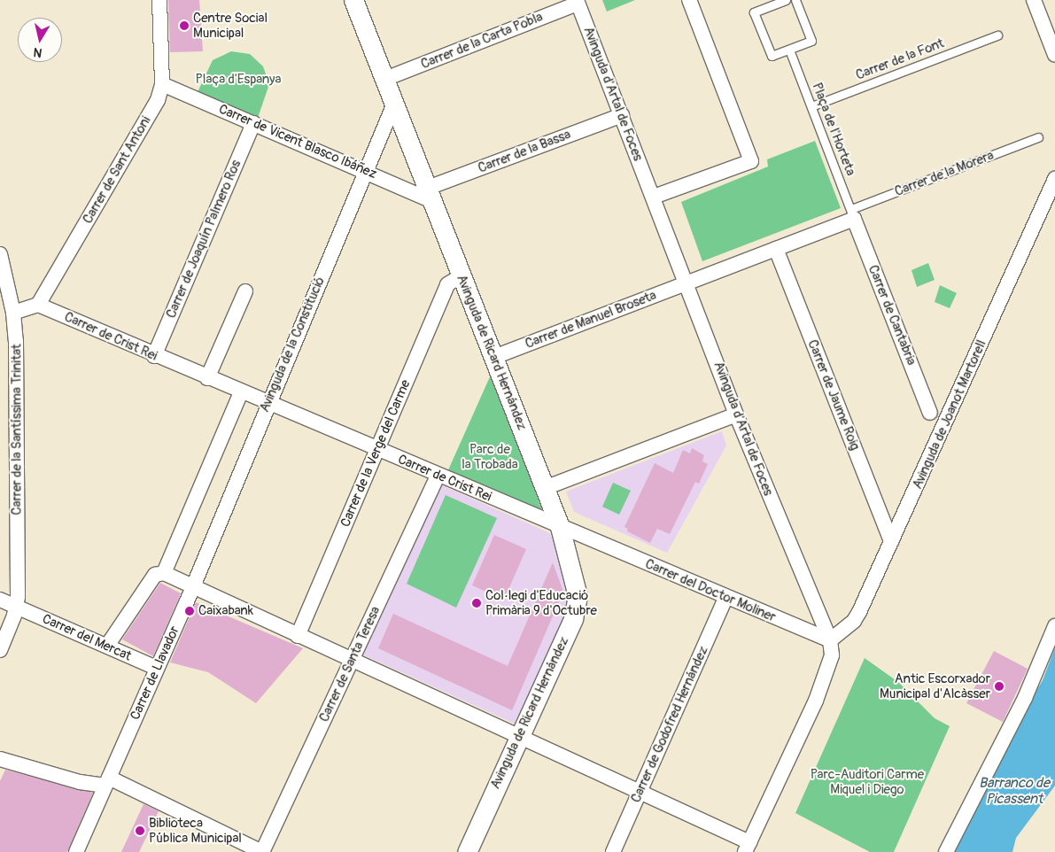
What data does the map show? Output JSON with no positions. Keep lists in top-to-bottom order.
{
  "streets": {
    "street": [
      "Carrer de la Carta Pobla",
      "Avinguda d'Artal de Foces",
      "Carrer de Vicent Blasco Ibáñez",
      "Carrer de la Bassa",
      "Carrer de Sant Antoni",
      "Carrer de la Morera",
      "Carrer de Joaquín Palmero Ros",
      "Carrer de Cantabria",
      "Carrer de Manuel Broseta",
      "Carrer de Crist Rei",
      "Avinguda de la Constitució",
      "Avinguda de Ricard Hernández",
      "Carrer de Jaume Roig",
      "Avinguda de Joanot Martorell",
      "Carrer de la Santíssima Trinitat",
      "Carrer de la Verge del Carme",
      "Carrer del Doctor Moliner",
      "Carrer del Mercat",
      "Carrer de Santa Teresa",
      "Carrer de Llavador",
      "Carrer de Godofred Hernández"
    ],
    "lane": ["Carrer de la Font", "Plaça de l'Horteta"]
  },
  "crossings": [
    ["Carrer de la Carta Pobla", "Avinguda d'Artal de Foces"],
    ["Carrer de la Carta Pobla", "Avinguda de Ricard Hernández"],
    ["Carrer de la Font", "Plaça de l'Horteta"],
    ["Avinguda d'Artal de Foces", "Carrer de la Bassa"],
    ["Avinguda d'Artal de Foces", "Carrer de la Morera"],
    ["Avinguda d'Artal de Foces", "Carrer de Manuel Broseta"],
    ["Avinguda d'Artal de Foces", "Avinguda de Joanot Martorell"],
    ["Avinguda d'Artal de Foces", "Carrer del Doctor Moliner"],
    ["Plaça de l'Horteta", "Carrer de la Morera"],
    ["Plaça de l'Horteta", "Carrer de Cantabria"],
    ["Carrer de Vicent Blasco Ibáñez", "Carrer de la Bassa"],
    ["Carrer de Vicent Blasco Ibáñez", "Carrer de Sant Antoni"],
    ["Carrer de Vicent Blasco Ibáñez", "Carrer de Joaquín Palmero Ros"],
    ["Carrer de Vicent Blasco Ibáñez", "Avinguda de la Constitució"],
    ["Carrer de Vicent Blasco Ibáñez", "Avinguda de Ricard Hernández"],
    ["Carrer de la Bassa", "Avinguda de Ricard Hernández"],
    ["Carrer de Sant Antoni", "Carrer de Crist Rei"],
    ["Carrer de la Morera", "Carrer de Cantabria"],
    ["Carrer de la Morera", "Carrer de Manuel Broseta"],
    ["Carrer de la Morera", "Carrer de Jaume Roig"],
    ["Carrer de Joaquín Palmero Ros", "Carrer de Crist Rei"],
    ["Carrer de Manuel Broseta", "Avinguda de Ricard Hernández"],
    ["Carrer de Crist Rei", "Avinguda de la Constitució"],
    ["Carrer de Crist Rei", "Avinguda de Ricard Hernández"],
    ["Carrer de Crist Rei", "Carrer de la Verge del Carme"],
    ["Carrer de Crist Rei", "Carrer del Doctor Moliner"],
    ["Carrer de Crist Rei", "Carrer de Santa Teresa"],
    ["Avinguda de la Constitució", "Avinguda de Ricard Hernández"],
    ["Avinguda de la Constitució", "Carrer de Llavador"],
    ["Avinguda de Ricard Hernández", "Carrer de la Verge del Carme"],
    ["Avinguda de Ricard Hernández", "Carrer del Doctor Moliner"],
    ["Carrer de Jaume Roig", "Avinguda de Joanot Martorell"],
    ["Avinguda de Joanot Martorell", "Carrer del Doctor Moliner"],
    ["Carrer de la Santíssima Trinitat", "Carrer del Mercat"],
    ["Carrer del Doctor Moliner", "Carrer de Godofred Hernández"],
    ["Carrer del Mercat", "Carrer de Llavador"]
  ],
  "water": ["Barranco de Picassent"],
  "parks": ["Plaça d'Espanya", "Parc de la Trobada", "Parc-Auditori Carme Miquel i Diego"],
  "places": [
    "Centre Social Municipal",
    "Col·legi d'Educació Primària 9 d'Octubre",
    "Caixabank",
    "Antic Escorxador Municipal d'Alcàsser",
    "Biblioteca Pública Municipal"
  ],
  "north": "bottom"
}
